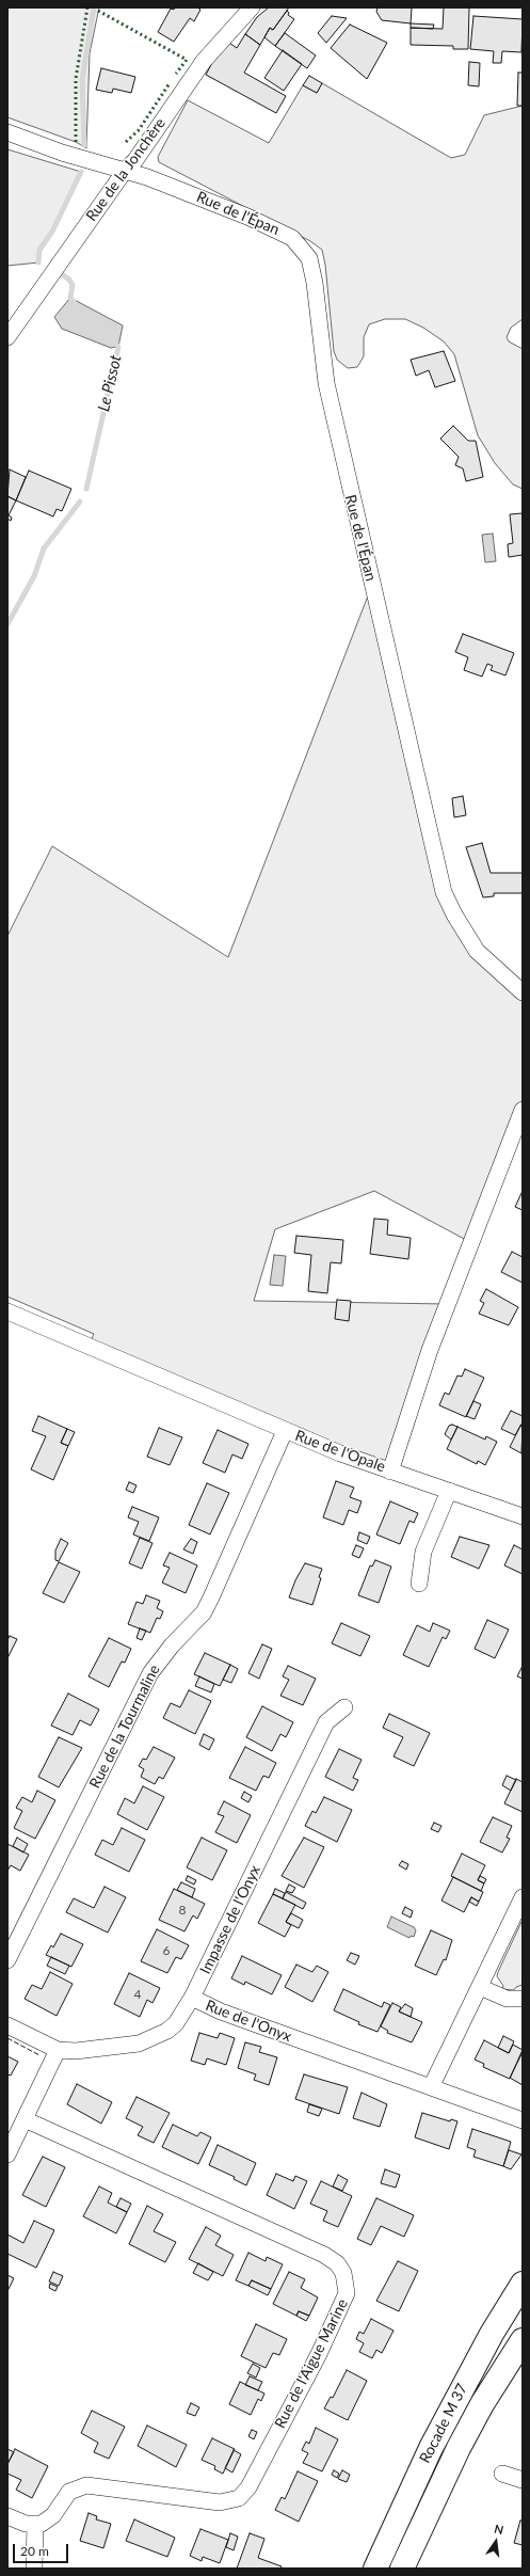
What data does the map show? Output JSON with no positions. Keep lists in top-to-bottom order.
{
  "streets": {
    "highway": ["Rocade M 37"],
    "street": [
      "Rue de la Jonchère",
      "Rue de l'Épan",
      "Rue de l'Opale",
      "Rue de la Tourmaline",
      "Impasse de l'Onyx",
      "Rue de l'Onyx",
      "Rue de l'Aigue Marine"
    ]
  },
  "crossings": [
    ["Rue de la Jonchère", "Rue de l'Épan"],
    ["Rue de l'Opale", "Rue de la Tourmaline"],
    ["Impasse de l'Onyx", "Rue de l'Onyx"]
  ],
  "water": ["Le Pissot"],
  "house_numbers": ["8", "6", "4"],
  "scale_bar": "20 m",
  "north": "top"
}
